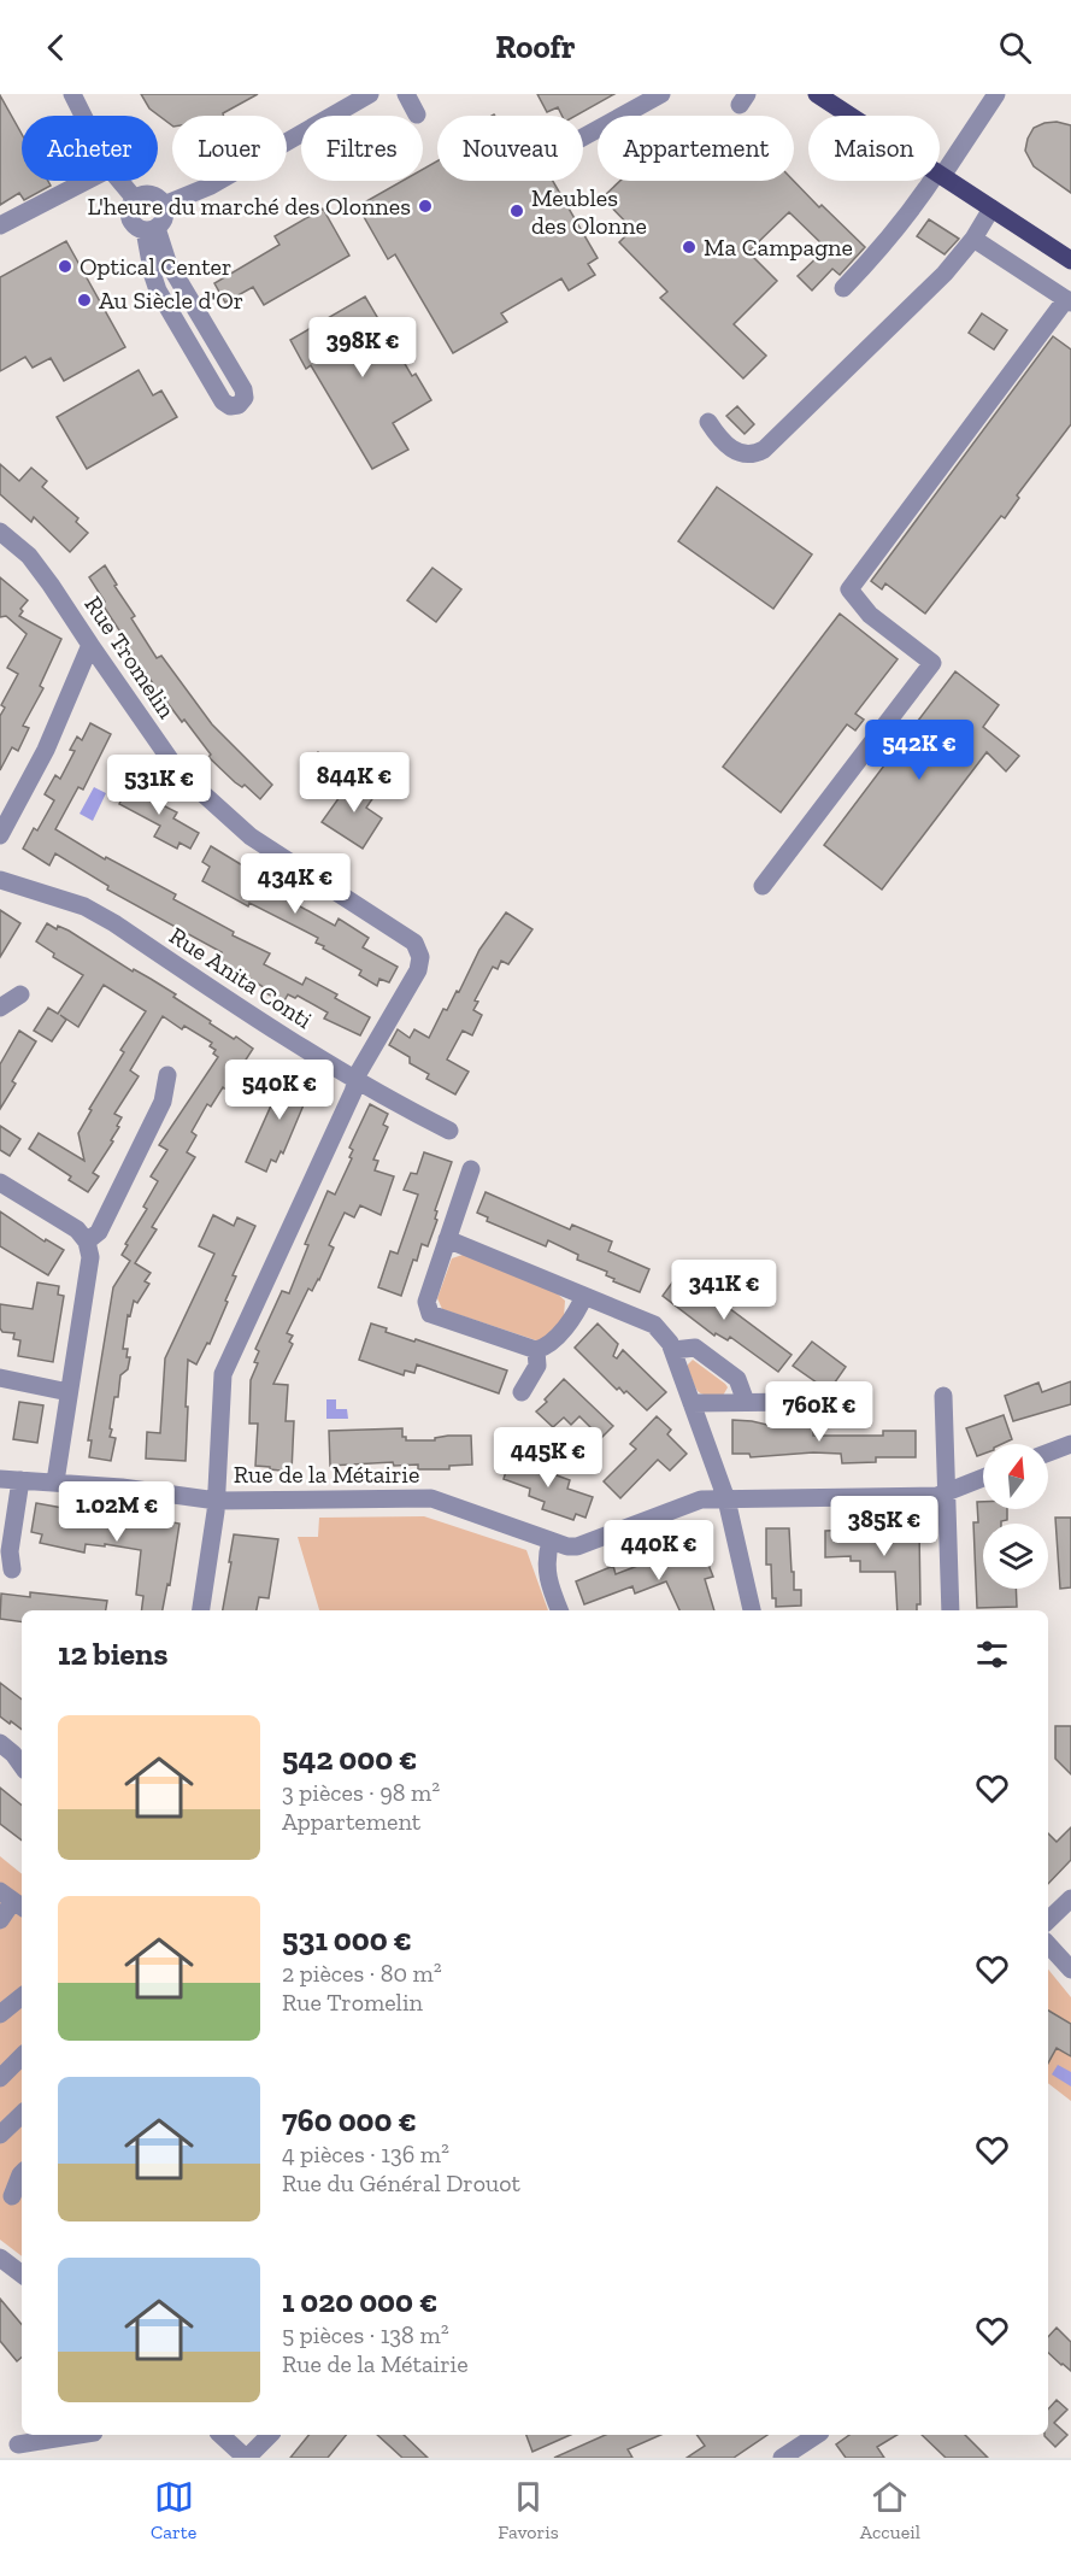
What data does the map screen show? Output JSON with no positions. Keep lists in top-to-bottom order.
{
  "streets": {
    "street": ["Rue Tromelin", "Rue Anita Conti", "Rue de la Métairie"]
  },
  "crossings": [
    ["Rue Tromelin", "Rue Anita Conti"]
  ],
  "places": [
    "L'heure du marché des Olonnes",
    "Meubles des Olonne",
    "Ma Campagne",
    "Optical Center",
    "Au Siècle d'Or"
  ],
  "north": "top",
  "page": {
    "header": "Roofr",
    "chip": [
      "Acheter",
      "Louer",
      "Filtres",
      "Nouveau",
      "Appartement",
      "Maison"
    ],
    "price": [
      "398K €",
      "542K €",
      "844K €",
      "531K €",
      "434K €",
      "540K €",
      "341K €",
      "760K €",
      "445K €",
      "1.02M €",
      "385K €",
      "440K €"
    ],
    "heading": "12 biens",
    "list": [
      {
        "name": "542 000 €",
        "note": "3 pièces · 98 m² · Appartement"
      },
      {
        "name": "531 000 €",
        "note": "2 pièces · 80 m² · Rue Tromelin"
      },
      {
        "name": "760 000 €",
        "note": "4 pièces · 136 m² · Rue du Général Drouot"
      },
      {
        "name": "1 020 000 €",
        "note": "5 pièces · 138 m² · Rue de la Métairie"
      }
    ],
    "tabs": ["Carte", "Favoris", "Accueil"]
  }
}
